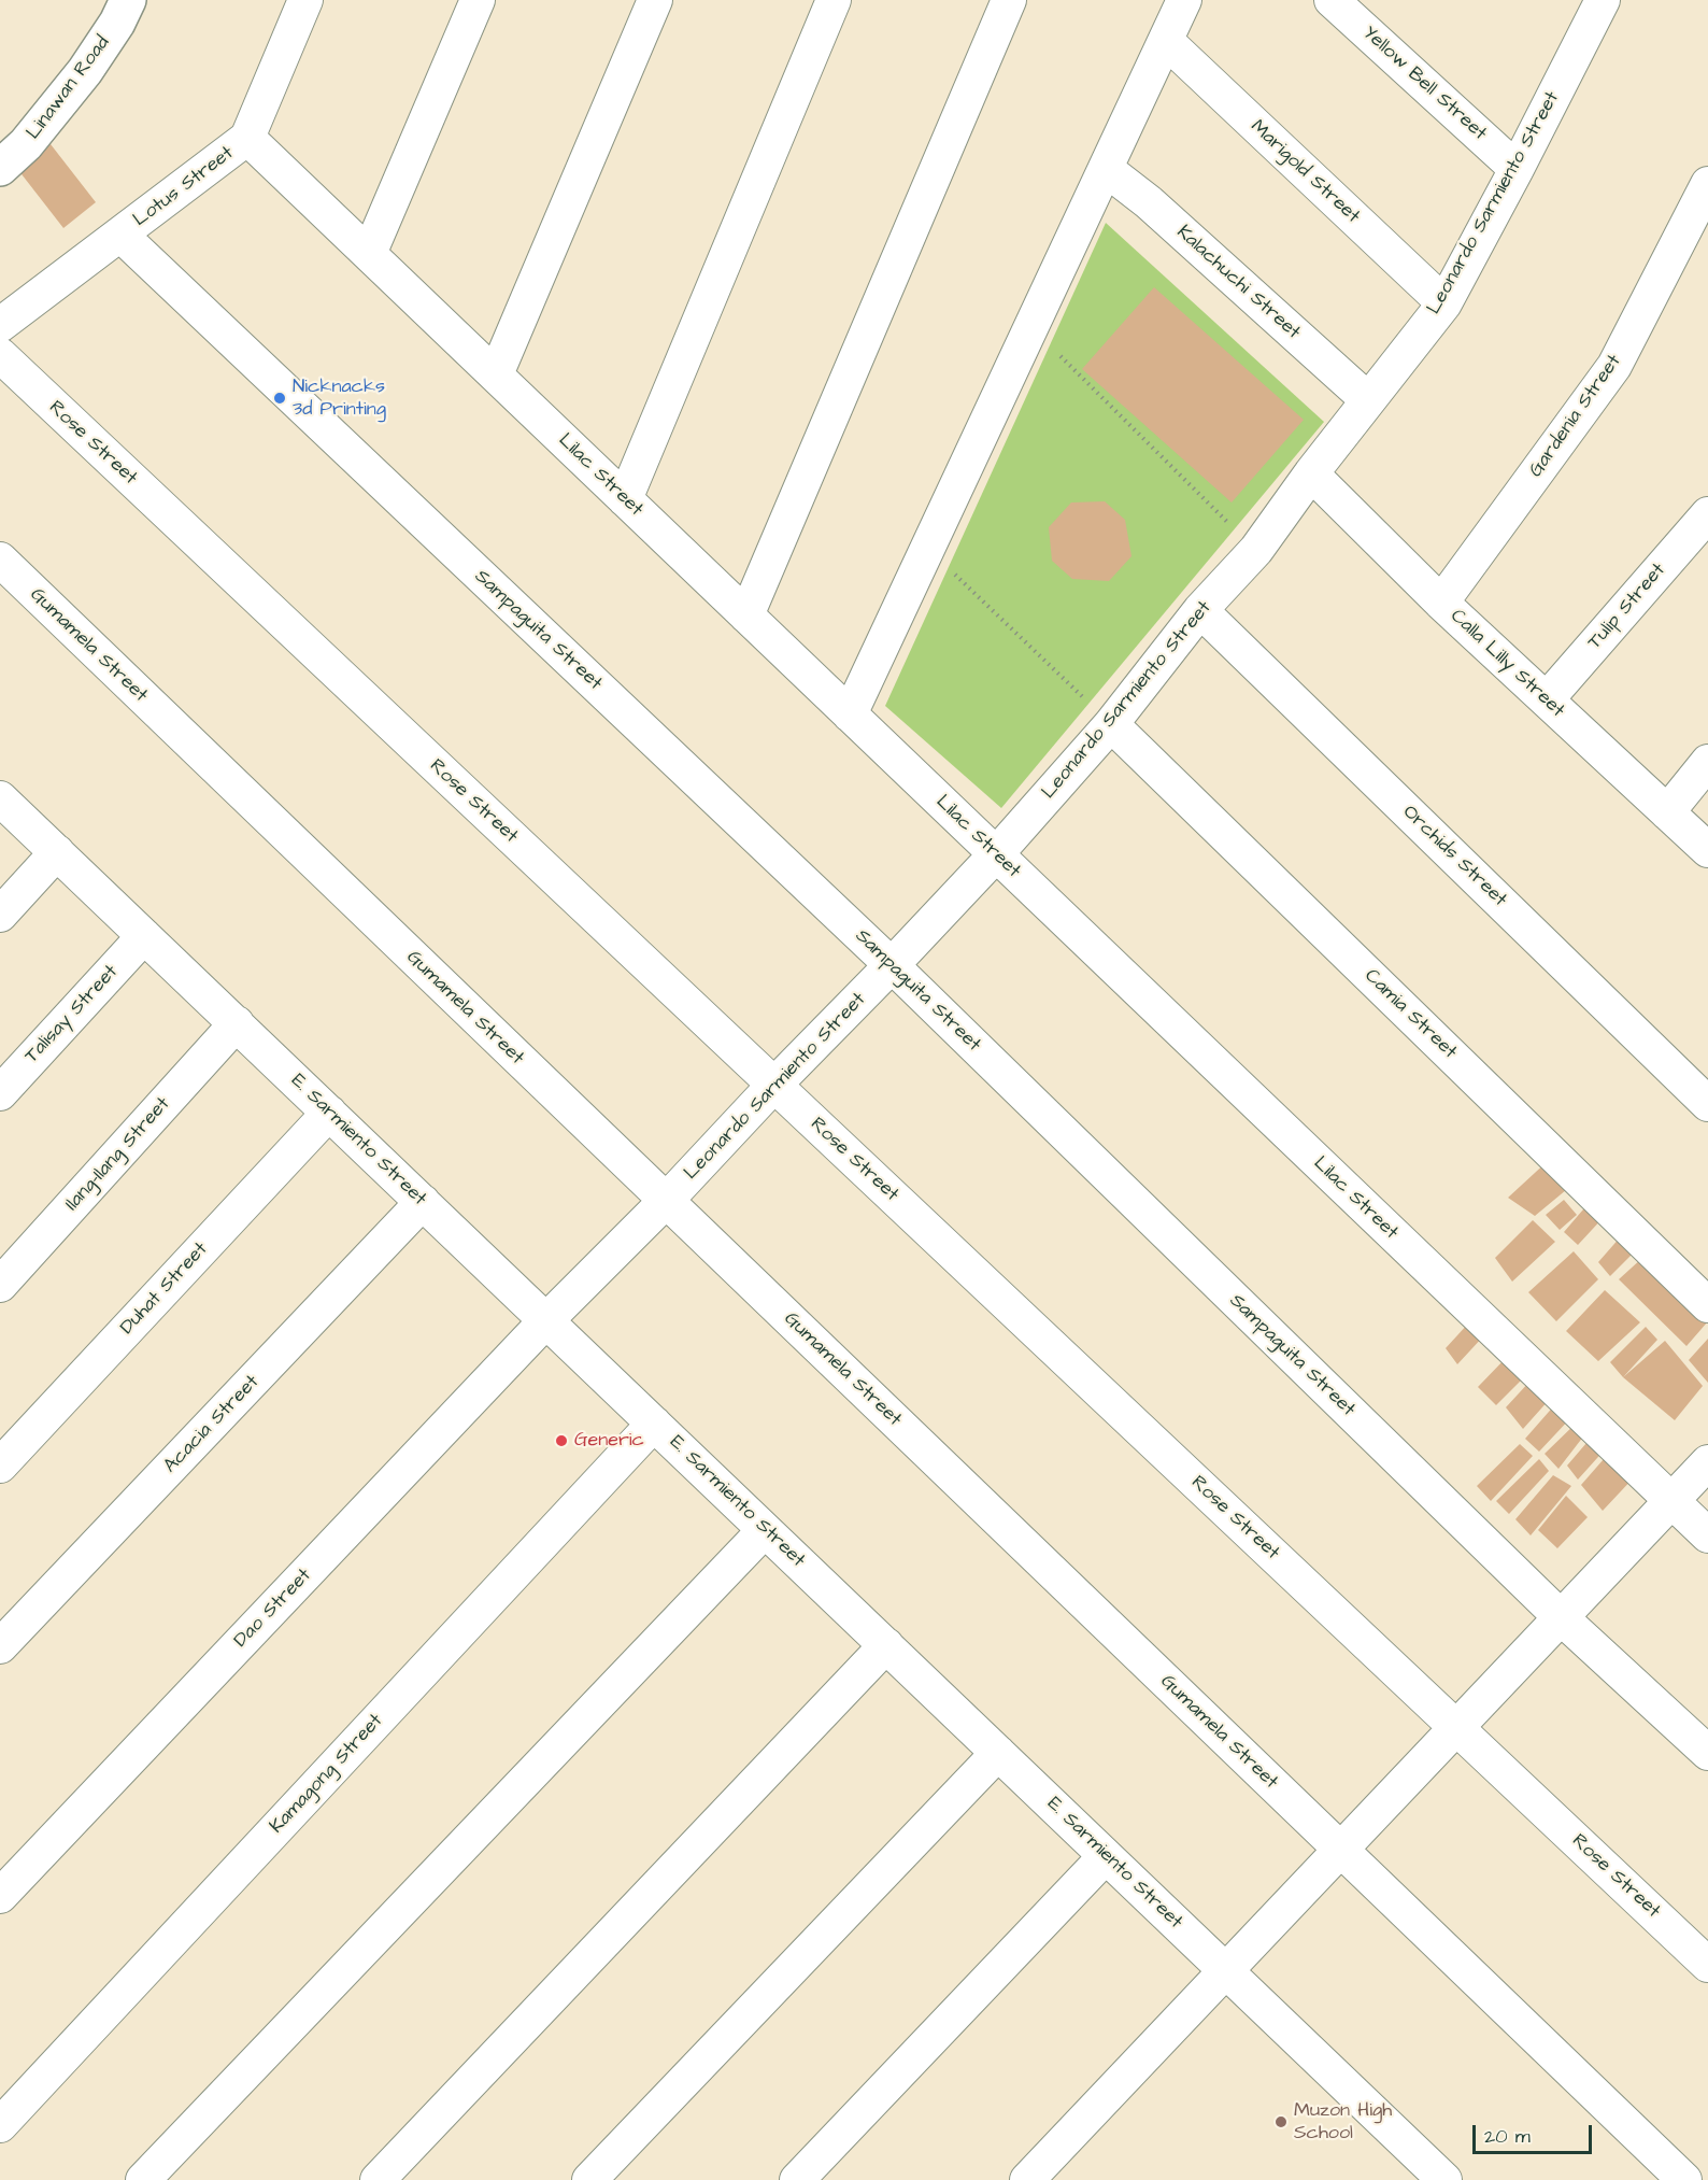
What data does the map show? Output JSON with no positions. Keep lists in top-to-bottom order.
{
  "streets": {
    "street": [
      "Yellow Bell Street",
      "Linawan Road",
      "Marigold Street",
      "Lotus Street",
      "Leonardo Sarmiento Street",
      "Kalachuchi Street",
      "Gardenia Street",
      "Rose Street",
      "Lilac Street",
      "Tulip Street",
      "Sampaguita Street",
      "Gumamela Street",
      "Calla Lilly Street",
      "Orchids Street",
      "Talisay Street",
      "Camia Street",
      "E. Sarmiento Street",
      "Ilang-Ilang Street",
      "Duhat Street",
      "Acacia Street",
      "Dao Street",
      "Kamagong Street"
    ]
  },
  "crossings": [
    ["Yellow Bell Street", "Leonardo Sarmiento Street"],
    ["Marigold Street", "Leonardo Sarmiento Street"],
    ["Lotus Street", "Lilac Street"],
    ["Lotus Street", "Sampaguita Street"],
    ["Leonardo Sarmiento Street", "Kalachuchi Street"],
    ["Leonardo Sarmiento Street", "Rose Street"],
    ["Leonardo Sarmiento Street", "Lilac Street"],
    ["Leonardo Sarmiento Street", "Sampaguita Street"],
    ["Leonardo Sarmiento Street", "Gumamela Street"],
    ["Leonardo Sarmiento Street", "Calla Lilly Street"],
    ["Leonardo Sarmiento Street", "Orchids Street"],
    ["Leonardo Sarmiento Street", "Camia Street"],
    ["Leonardo Sarmiento Street", "E. Sarmiento Street"],
    ["Leonardo Sarmiento Street", "Dao Street"],
    ["Gardenia Street", "Calla Lilly Street"],
    ["Tulip Street", "Calla Lilly Street"],
    ["Talisay Street", "E. Sarmiento Street"],
    ["E. Sarmiento Street", "Ilang-Ilang Street"],
    ["E. Sarmiento Street", "Duhat Street"],
    ["E. Sarmiento Street", "Acacia Street"],
    ["E. Sarmiento Street", "Dao Street"],
    ["E. Sarmiento Street", "Kamagong Street"]
  ],
  "places": ["Nicknacks 3d Printing", "Generic", "Muzon High School"],
  "scale_bar": "20 m"
}
